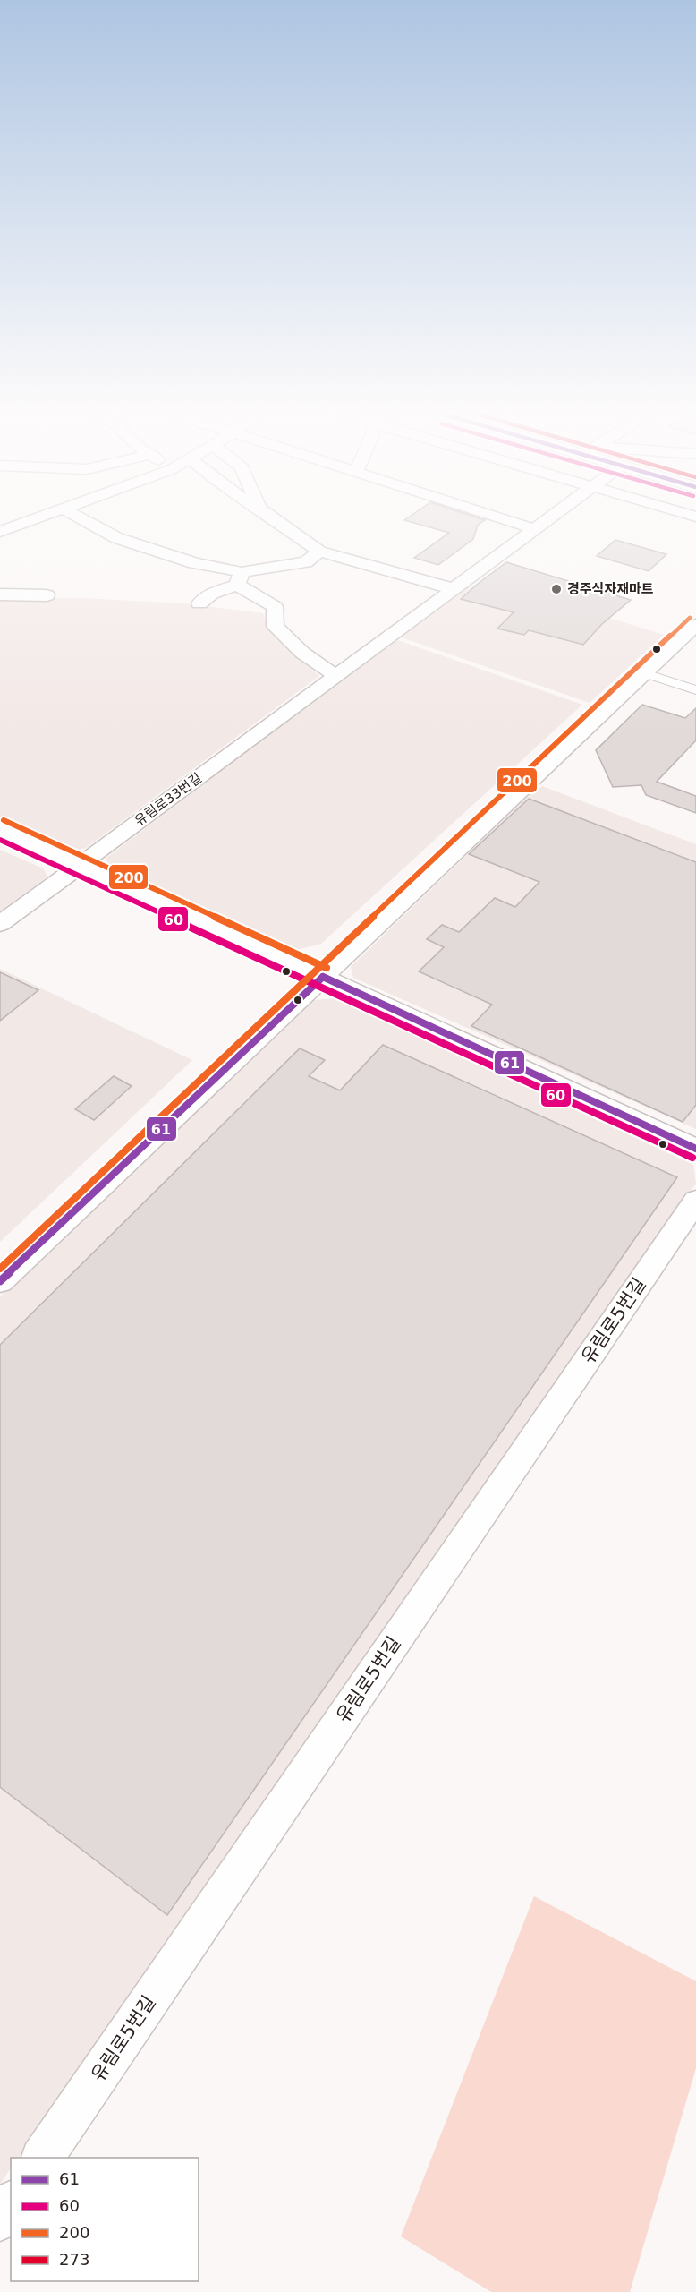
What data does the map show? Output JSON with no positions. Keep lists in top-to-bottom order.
{
  "streets": {
    "street": ["유림로33번길", "유림로5번길"]
  },
  "places": ["경주식자재마트"],
  "lines": ["transit line 200", "transit line 60", "transit line 61"],
  "legend": [
    "61",
    "60",
    "200",
    "273"
  ]
}
